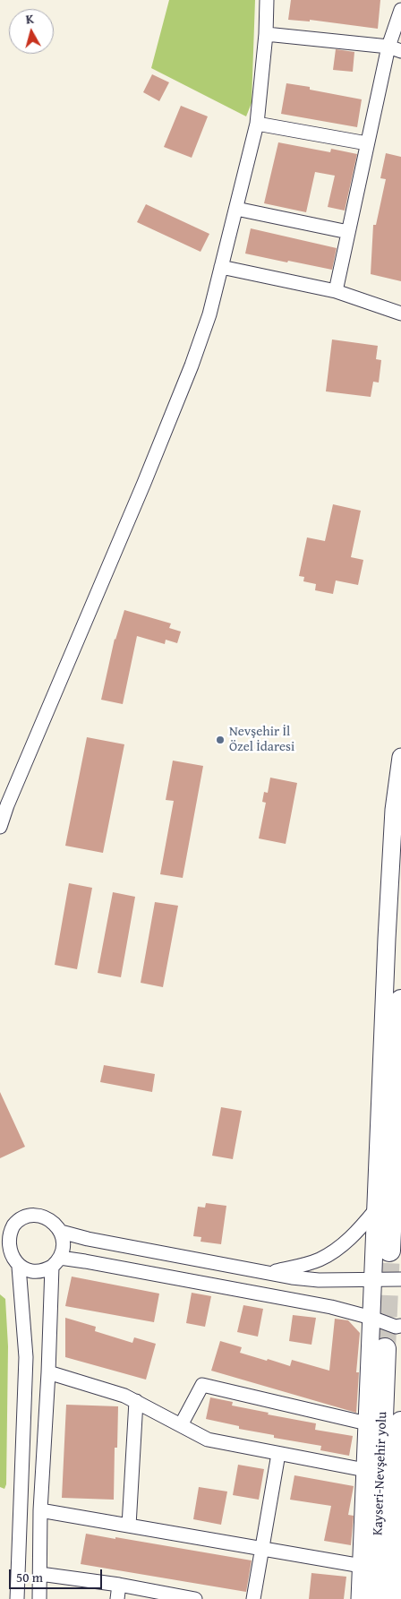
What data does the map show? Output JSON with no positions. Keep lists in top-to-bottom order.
{
  "streets": {
    "highway": ["Kayseri-Nevşehir yolu"]
  },
  "places": ["Nevşehir İl Özel İdaresi"],
  "scale_bar": "50 m",
  "north": "top"
}
